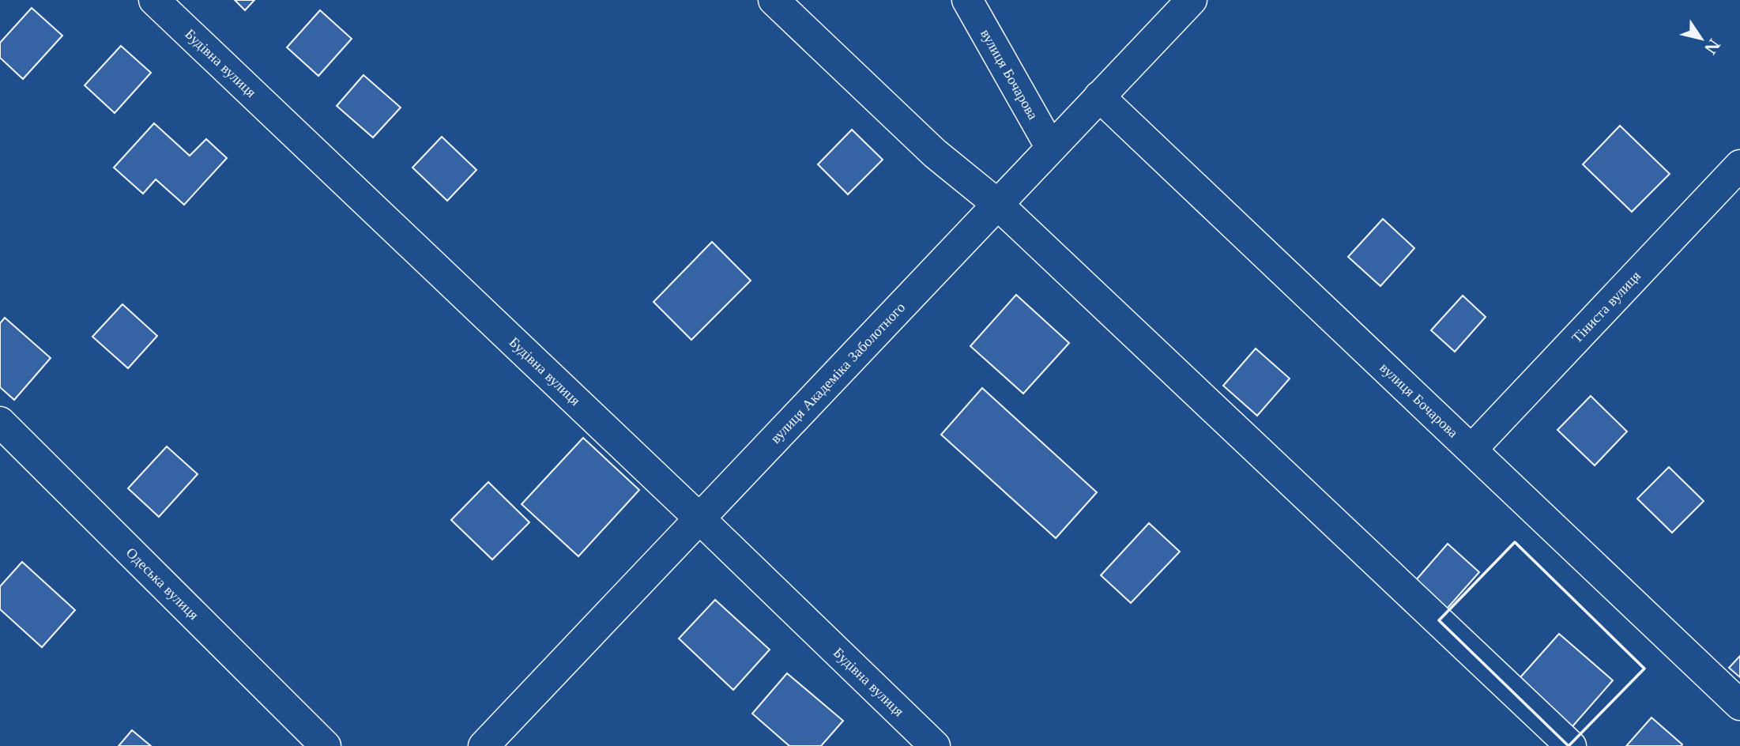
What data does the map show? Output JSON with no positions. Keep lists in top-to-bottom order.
{
  "streets": {
    "street": [
      "Будівна вулиця",
      "вулиця Бочарова",
      "Тіниста вулиця",
      "вулиця Академіка Заболотного",
      "Одеська вулиця"
    ]
  },
  "crossings": [
    ["Будівна вулиця", "вулиця Академіка Заболотного"],
    ["вулиця Бочарова", "Тіниста вулиця"],
    ["вулиця Бочарова", "вулиця Академіка Заболотного"]
  ],
  "north": "bottom right"
}
